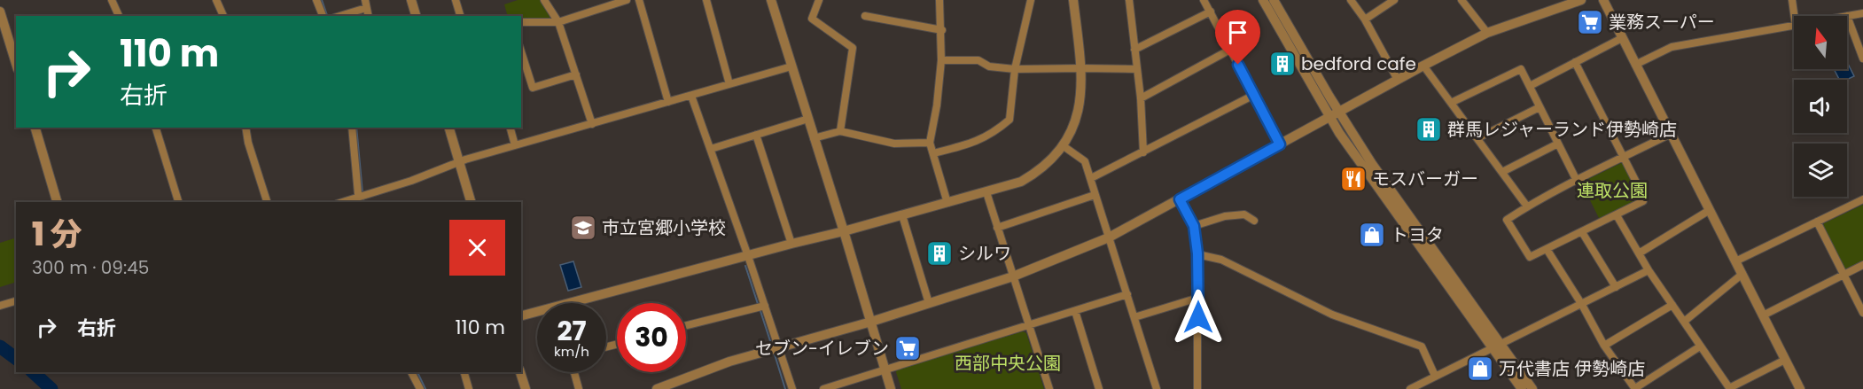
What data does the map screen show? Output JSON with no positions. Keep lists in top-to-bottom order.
{
  "parks": ["連取公園", "西部中央公園"],
  "places": {
    "supermarket": ["業務スーパー", "セブン-イレブン"],
    "building": ["bedford cafe", "群馬レジャーランド伊勢崎店", "シルワ"],
    "restaurant": ["モスバーガー"],
    "school or university": ["市立宮郷小学校"],
    "shop": ["トヨタ", "万代書店 伊勢崎店"]
  },
  "north": "top",
  "page": {
    "turn": ["110 m", "右折"],
    "heading": ["1 分", "300 m · 09:45"],
    "list": [
      {
        "name": "右折",
        "value": "110 m"
      }
    ],
    "speed": "27 km/h",
    "limit": "30"
  }
}
